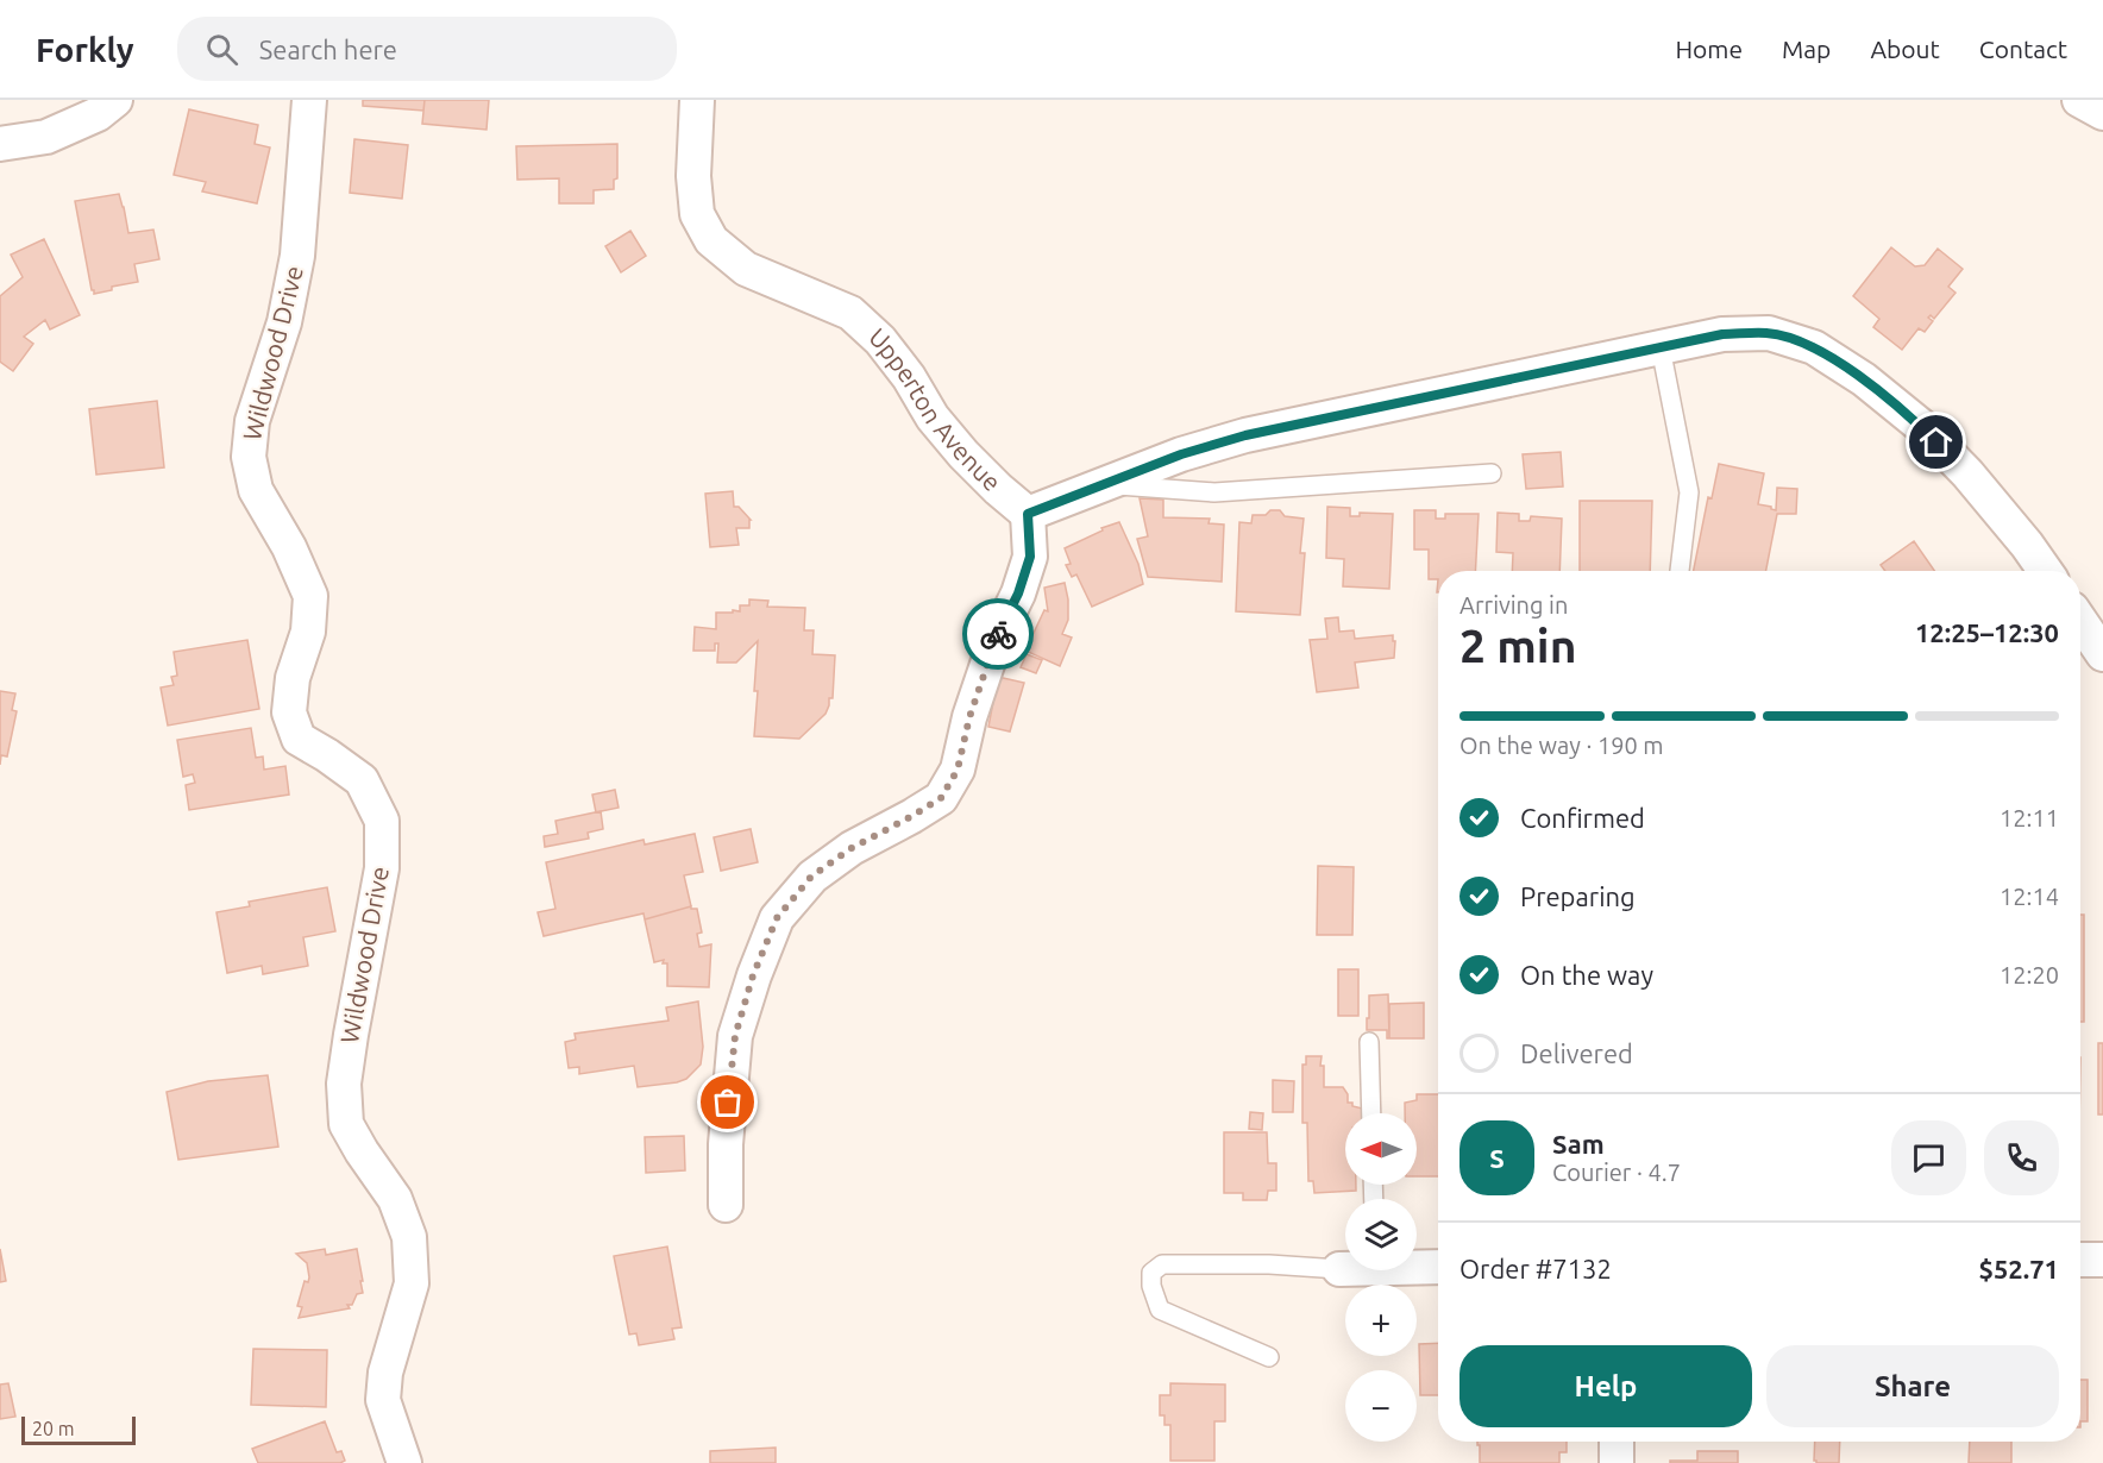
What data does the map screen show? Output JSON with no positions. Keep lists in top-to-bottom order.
{
  "streets": {
    "street": ["Wildwood Drive", "Upperton Avenue"]
  },
  "scale_bar": "20 m",
  "north": "left",
  "page": {
    "header": "Forkly",
    "search": "Search here",
    "nav": [
      "Home",
      "Map",
      "About",
      "Contact"
    ],
    "heading": ["2 min", "Arriving in", "12:25–12:30"],
    "panel": [
      "Sam",
      "Courier · 4.7",
      "Order #7132",
      "$52.71"
    ],
    "bar": "On the way · 190 m",
    "list": [
      ["Confirmed", "12:11"],
      ["Preparing", "12:14"],
      ["On the way", "12:20"],
      "Delivered"
    ],
    "map_buttons": ["+", "−"],
    "round": "S",
    "buttons": ["Help", "Share"],
    "scale": "20 m"
  }
}
